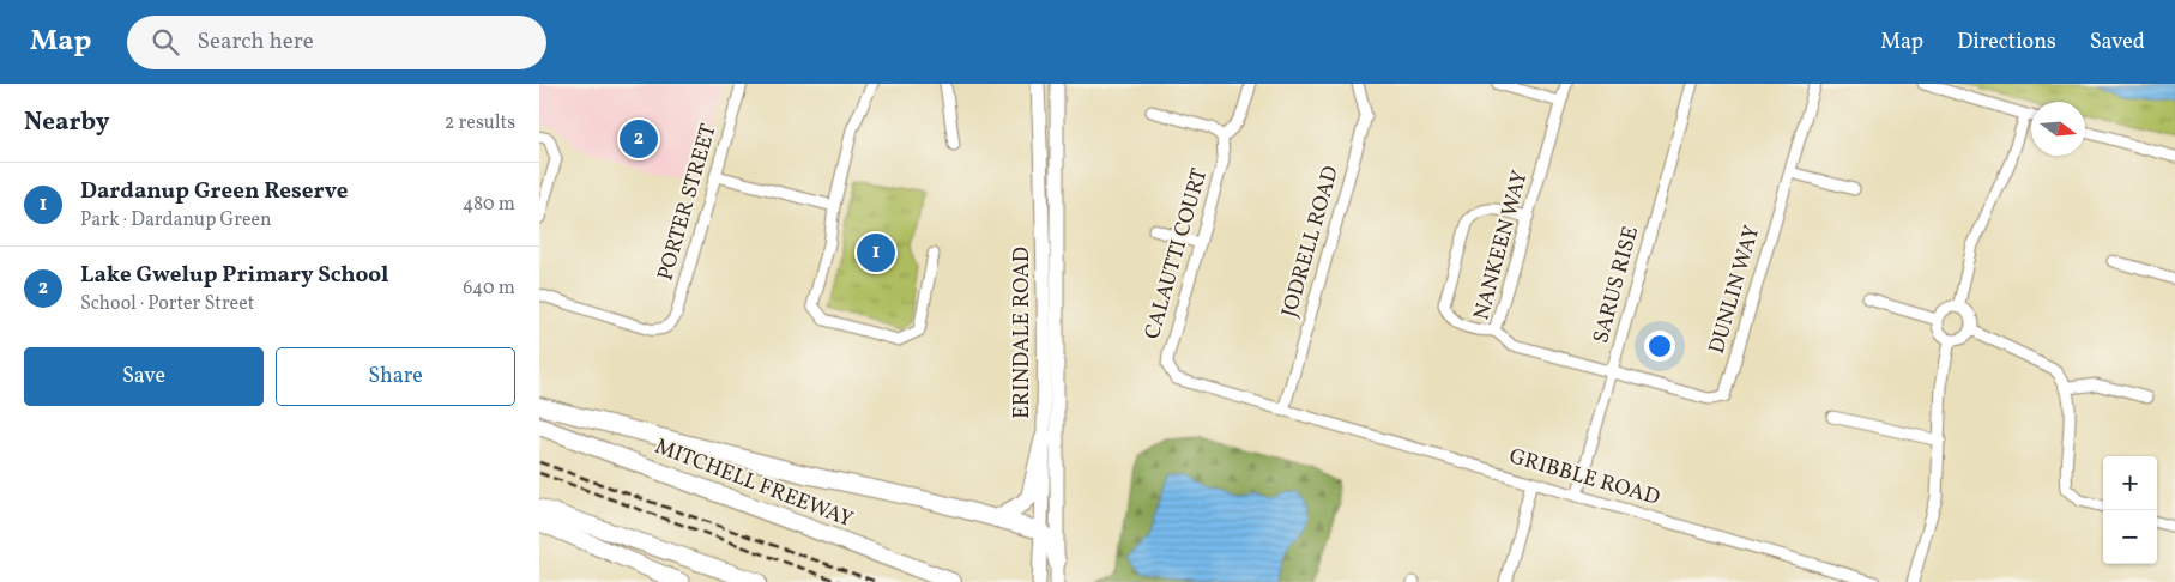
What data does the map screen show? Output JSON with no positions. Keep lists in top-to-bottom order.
{
  "streets": {
    "highway": ["MITCHELL FREEWAY"],
    "main road": ["ERINDALE ROAD"],
    "street": [
      "PORTER STREET",
      "JODRELL ROAD",
      "NANKEEN WAY",
      "CALAUTTI COURT",
      "SARUS RISE",
      "DUNLIN WAY",
      "GRIBBLE ROAD"
    ]
  },
  "crossings": [
    ["JODRELL ROAD", "CALAUTTI COURT"],
    ["JODRELL ROAD", "GRIBBLE ROAD"],
    ["NANKEEN WAY", "SARUS RISE"],
    ["NANKEEN WAY", "DUNLIN WAY"],
    ["CALAUTTI COURT", "GRIBBLE ROAD"],
    ["SARUS RISE", "DUNLIN WAY"],
    ["SARUS RISE", "GRIBBLE ROAD"]
  ],
  "north": "right",
  "page": {
    "header": "Map",
    "search": "Search here",
    "nav": ["Map", "Directions", "Saved"],
    "heading": ["Nearby", "2 results"],
    "pins": ["2", "1"],
    "list": [
      {
        "mark": "1",
        "name": "Dardanup Green Reserve",
        "note": "Park · Dardanup Green",
        "value": "480 m"
      },
      {
        "mark": "2",
        "name": "Lake Gwelup Primary School",
        "note": "School · Porter Street",
        "value": "640 m"
      }
    ],
    "buttons": ["Save", "Share"],
    "map_buttons": ["+", "−"]
  }
}
